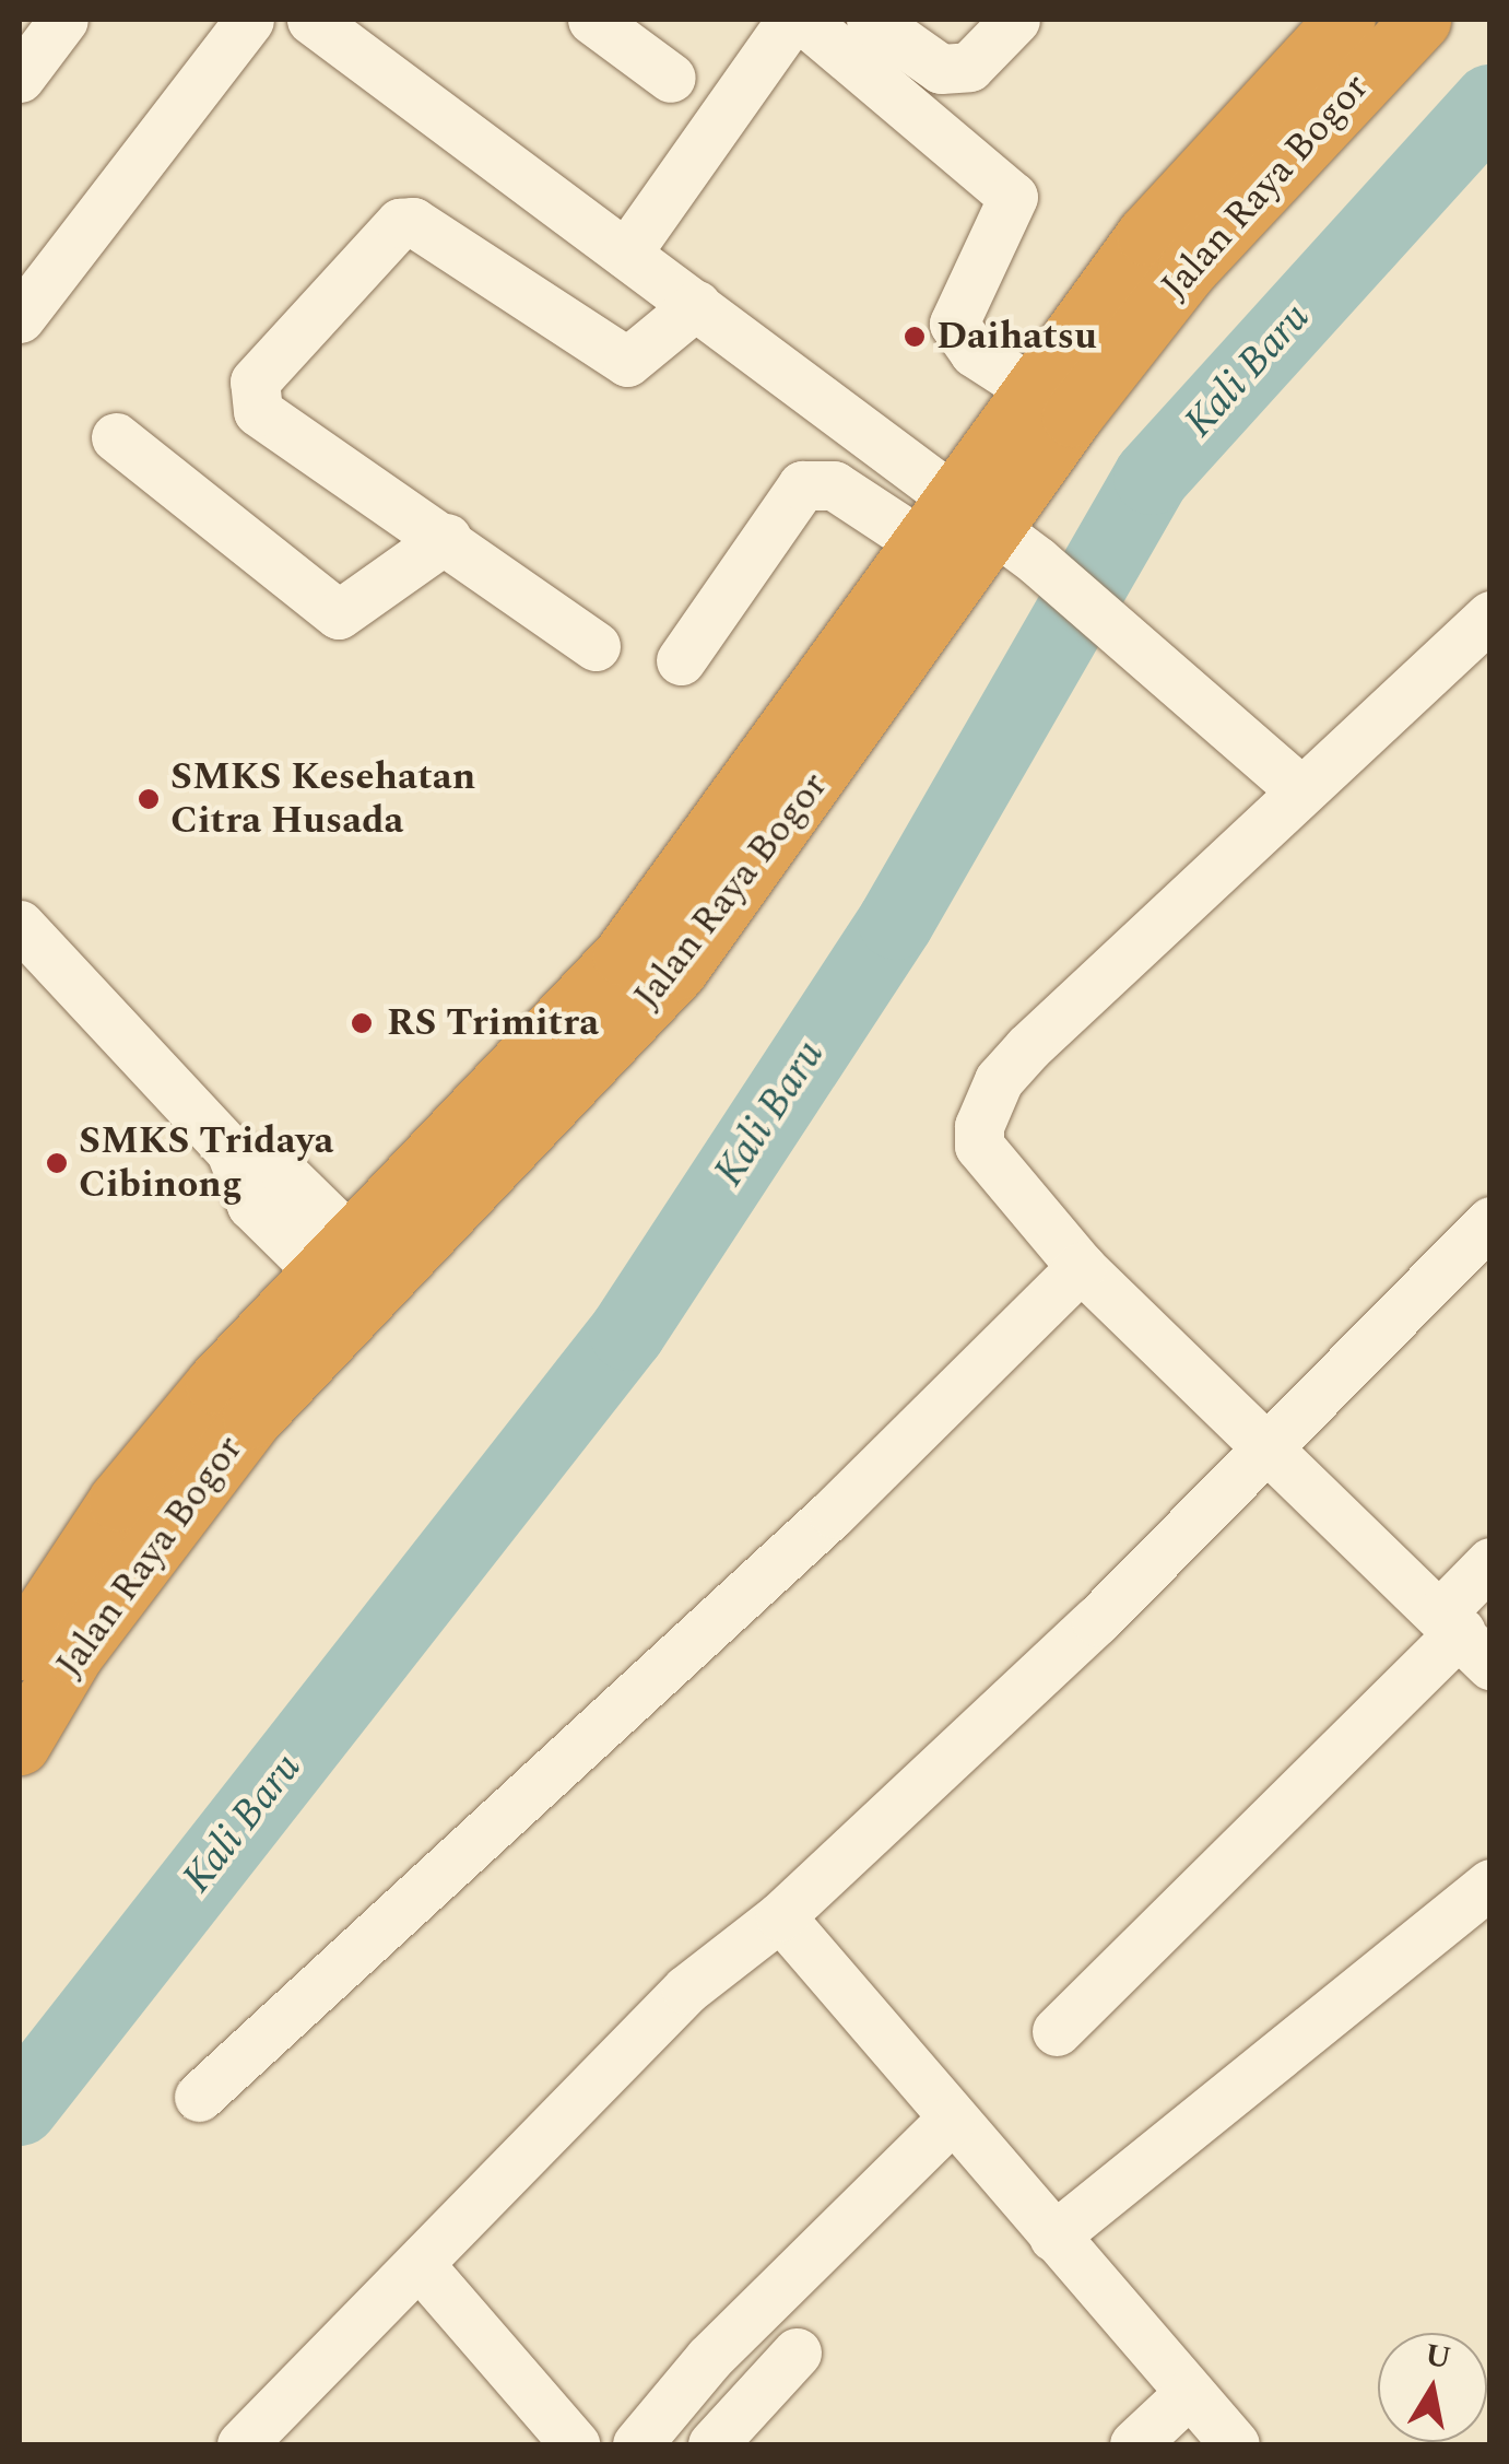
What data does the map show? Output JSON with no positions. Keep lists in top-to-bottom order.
{
  "streets": {
    "highway": ["Jalan Raya Bogor"]
  },
  "water": ["Kali Baru"],
  "places": [
    "Daihatsu",
    "SMKS Kesehatan Citra Husada",
    "RS Trimitra",
    "SMKS Tridaya Cibinong"
  ],
  "north": "top"
}
